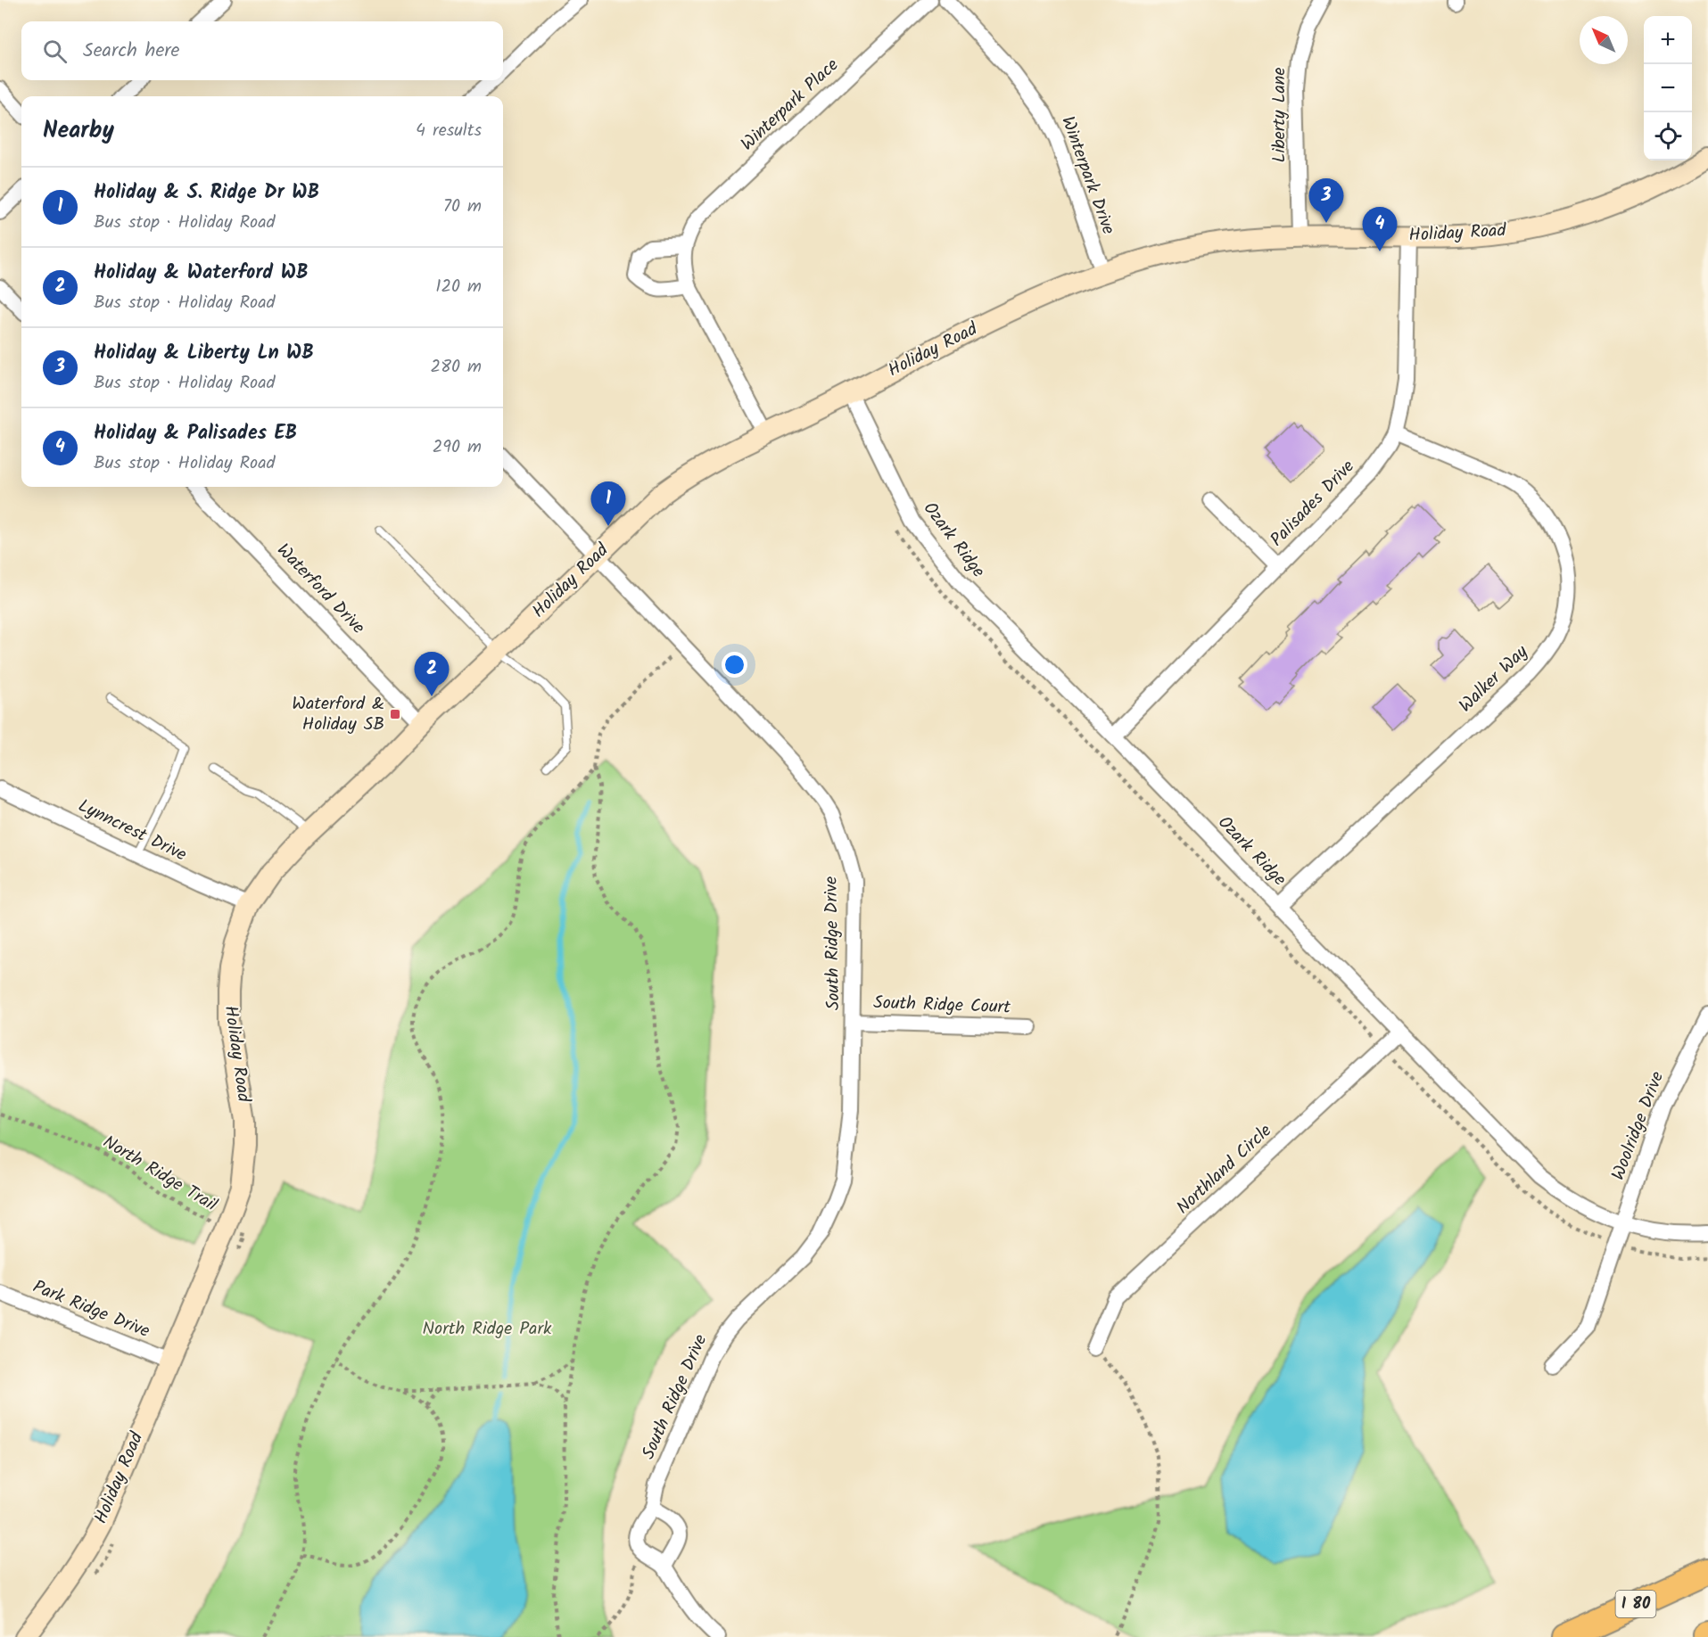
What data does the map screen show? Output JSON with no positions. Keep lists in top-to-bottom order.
{
  "streets": {
    "highway": ["I 80"],
    "street": [
      "Winterpark Place",
      "Liberty Lane",
      "Winterpark Drive",
      "Holiday Road",
      "Palisades Drive",
      "Ozark Ridge",
      "Waterford Drive",
      "Walker Way",
      "Lynncrest Drive",
      "South Ridge Drive",
      "South Ridge Court",
      "Woolridge Drive",
      "Northland Circle",
      "Park Ridge Drive"
    ],
    "path": ["North Ridge Trail"]
  },
  "crossings": [
    ["Winterpark Place", "Holiday Road"],
    ["Liberty Lane", "Holiday Road"],
    ["Winterpark Drive", "Holiday Road"],
    ["Holiday Road", "Palisades Drive"],
    ["Holiday Road", "Ozark Ridge"],
    ["Holiday Road", "Waterford Drive"],
    ["Holiday Road", "Lynncrest Drive"],
    ["Holiday Road", "South Ridge Drive"],
    ["Holiday Road", "North Ridge Trail"],
    ["Holiday Road", "Park Ridge Drive"],
    ["Palisades Drive", "Ozark Ridge"],
    ["Palisades Drive", "Walker Way"],
    ["Ozark Ridge", "Walker Way"],
    ["Ozark Ridge", "Woolridge Drive"],
    ["Ozark Ridge", "Northland Circle"],
    ["South Ridge Drive", "South Ridge Court"]
  ],
  "parks": ["North Ridge Park"],
  "places": {
    "transit": ["Waterford & Holiday SB"]
  },
  "north": "top left",
  "page": {
    "map_buttons": ["+", "−"],
    "search": "Search here",
    "heading": ["Nearby", "4 results"],
    "list": [
      {
        "mark": "1",
        "name": "Holiday & S. Ridge Dr WB",
        "note": "Bus stop · Holiday Road",
        "value": "70 m"
      },
      {
        "mark": "2",
        "name": "Holiday & Waterford WB",
        "note": "Bus stop · Holiday Road",
        "value": "120 m"
      },
      {
        "mark": "3",
        "name": "Holiday & Liberty Ln WB",
        "note": "Bus stop · Holiday Road",
        "value": "280 m"
      },
      {
        "mark": "4",
        "name": "Holiday & Palisades EB",
        "note": "Bus stop · Holiday Road",
        "value": "290 m"
      }
    ],
    "pins": [
      "3",
      "4",
      "1",
      "2"
    ]
  }
}
